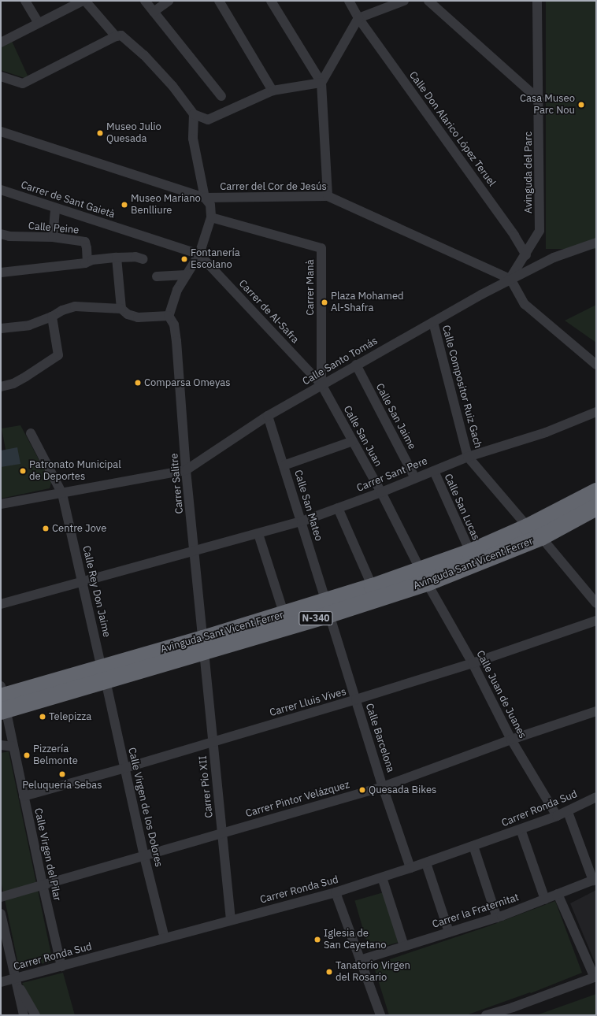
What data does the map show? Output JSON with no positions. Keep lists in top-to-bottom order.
{
  "streets": {
    "highway": ["Avinguda Sant Vicent Ferrer", "N-340"],
    "street": [
      "Calle Don Alarico López Teruel",
      "Avinguda del Parc",
      "Carrer del Cor de Jesús",
      "Carrer de Sant Gaietà",
      "Calle Peine",
      "Carrer Manà",
      "Carrer de Al-Safra",
      "Calle Santo Tomás",
      "Calle Compositor Ruiz Gach",
      "Calle San Jaime",
      "Calle San Juan",
      "Carrer Sant Pere",
      "Carrer Salitre",
      "Calle San Mateo",
      "Calle San Lucas",
      "Calle Rey Don Jaime",
      "Calle Juan de Juanes",
      "Carrer Lluis Vives",
      "Calle Barcelona",
      "Carrer Pío XII",
      "Carrer Pintor Velázquez",
      "Calle Virgen de los Dolores",
      "Carrer Ronda Sud",
      "Calle Virgen del Pilar",
      "Carrer la Fraternitat"
    ]
  },
  "crossings": [
    ["Calle Don Alarico López Teruel", "Avinguda del Parc"],
    ["Avinguda del Parc", "Carrer del Cor de Jesús"],
    ["Avinguda del Parc", "Calle Santo Tomás"],
    ["Carrer del Cor de Jesús", "Calle Santo Tomás"],
    ["Carrer de Sant Gaietà", "Carrer de Al-Safra"],
    ["Carrer Manà", "Carrer de Al-Safra"],
    ["Carrer Manà", "Calle Santo Tomás"],
    ["Carrer Manà", "Calle San Juan"],
    ["Carrer de Al-Safra", "Calle Santo Tomás"],
    ["Carrer de Al-Safra", "Calle San Juan"],
    ["Calle Santo Tomás", "Calle Compositor Ruiz Gach"],
    ["Calle Santo Tomás", "Calle San Jaime"],
    ["Calle Santo Tomás", "Calle San Juan"],
    ["Calle Santo Tomás", "Carrer Salitre"],
    ["Calle Santo Tomás", "Calle San Mateo"],
    ["Calle Compositor Ruiz Gach", "Carrer Sant Pere"],
    ["Calle San Jaime", "Carrer Sant Pere"],
    ["Calle San Juan", "Carrer Sant Pere"],
    ["Calle San Juan", "Avinguda Sant Vicent Ferrer"],
    ["Calle San Juan", "Calle Juan de Juanes"],
    ["Carrer Sant Pere", "Carrer Salitre"],
    ["Carrer Sant Pere", "Calle San Mateo"],
    ["Carrer Sant Pere", "Calle San Lucas"],
    ["Carrer Sant Pere", "Calle Rey Don Jaime"],
    ["Carrer Salitre", "Avinguda Sant Vicent Ferrer"],
    ["Carrer Salitre", "Carrer Pío XII"],
    ["Calle San Mateo", "Avinguda Sant Vicent Ferrer"],
    ["Calle San Mateo", "Calle Barcelona"],
    ["Calle San Lucas", "Avinguda Sant Vicent Ferrer"],
    ["Avinguda Sant Vicent Ferrer", "Calle Rey Don Jaime"],
    ["Avinguda Sant Vicent Ferrer", "Calle Juan de Juanes"],
    ["Avinguda Sant Vicent Ferrer", "Calle Barcelona"],
    ["Avinguda Sant Vicent Ferrer", "Carrer Pío XII"],
    ["Avinguda Sant Vicent Ferrer", "Calle Virgen de los Dolores"],
    ["Avinguda Sant Vicent Ferrer", "Calle Virgen del Pilar"],
    ["Calle Rey Don Jaime", "Calle Virgen de los Dolores"],
    ["Calle Juan de Juanes", "Carrer Lluis Vives"],
    ["Calle Juan de Juanes", "Carrer Pintor Velázquez"],
    ["Calle Juan de Juanes", "Carrer Ronda Sud"],
    ["Carrer Lluis Vives", "Calle Barcelona"],
    ["Carrer Lluis Vives", "Carrer Pío XII"],
    ["Carrer Lluis Vives", "Calle Virgen de los Dolores"],
    ["Carrer Lluis Vives", "Calle Virgen del Pilar"],
    ["Calle Barcelona", "Carrer Pintor Velázquez"],
    ["Calle Barcelona", "Carrer Ronda Sud"],
    ["Carrer Pío XII", "Carrer Pintor Velázquez"],
    ["Carrer Pío XII", "Carrer Ronda Sud"],
    ["Carrer Pintor Velázquez", "Calle Virgen de los Dolores"],
    ["Carrer Pintor Velázquez", "Calle Virgen del Pilar"],
    ["Calle Virgen de los Dolores", "Carrer Ronda Sud"],
    ["Carrer Ronda Sud", "Calle Virgen del Pilar"]
  ],
  "places": [
    "Casa Museo Parc Nou",
    "Museo Julio Quesada",
    "Museo Mariano Benlliure",
    "Fontanería Escolano",
    "Plaza Mohamed Al-Shafra",
    "Comparsa Omeyas",
    "Patronato Municipal de Deportes",
    "Centre Jove",
    "Telepizza",
    "Pizzería Belmonte",
    "Peluquería Sebas",
    "Quesada Bikes",
    "Iglesia de San Cayetano",
    "Tanatorio Virgen del Rosario"
  ]
}
